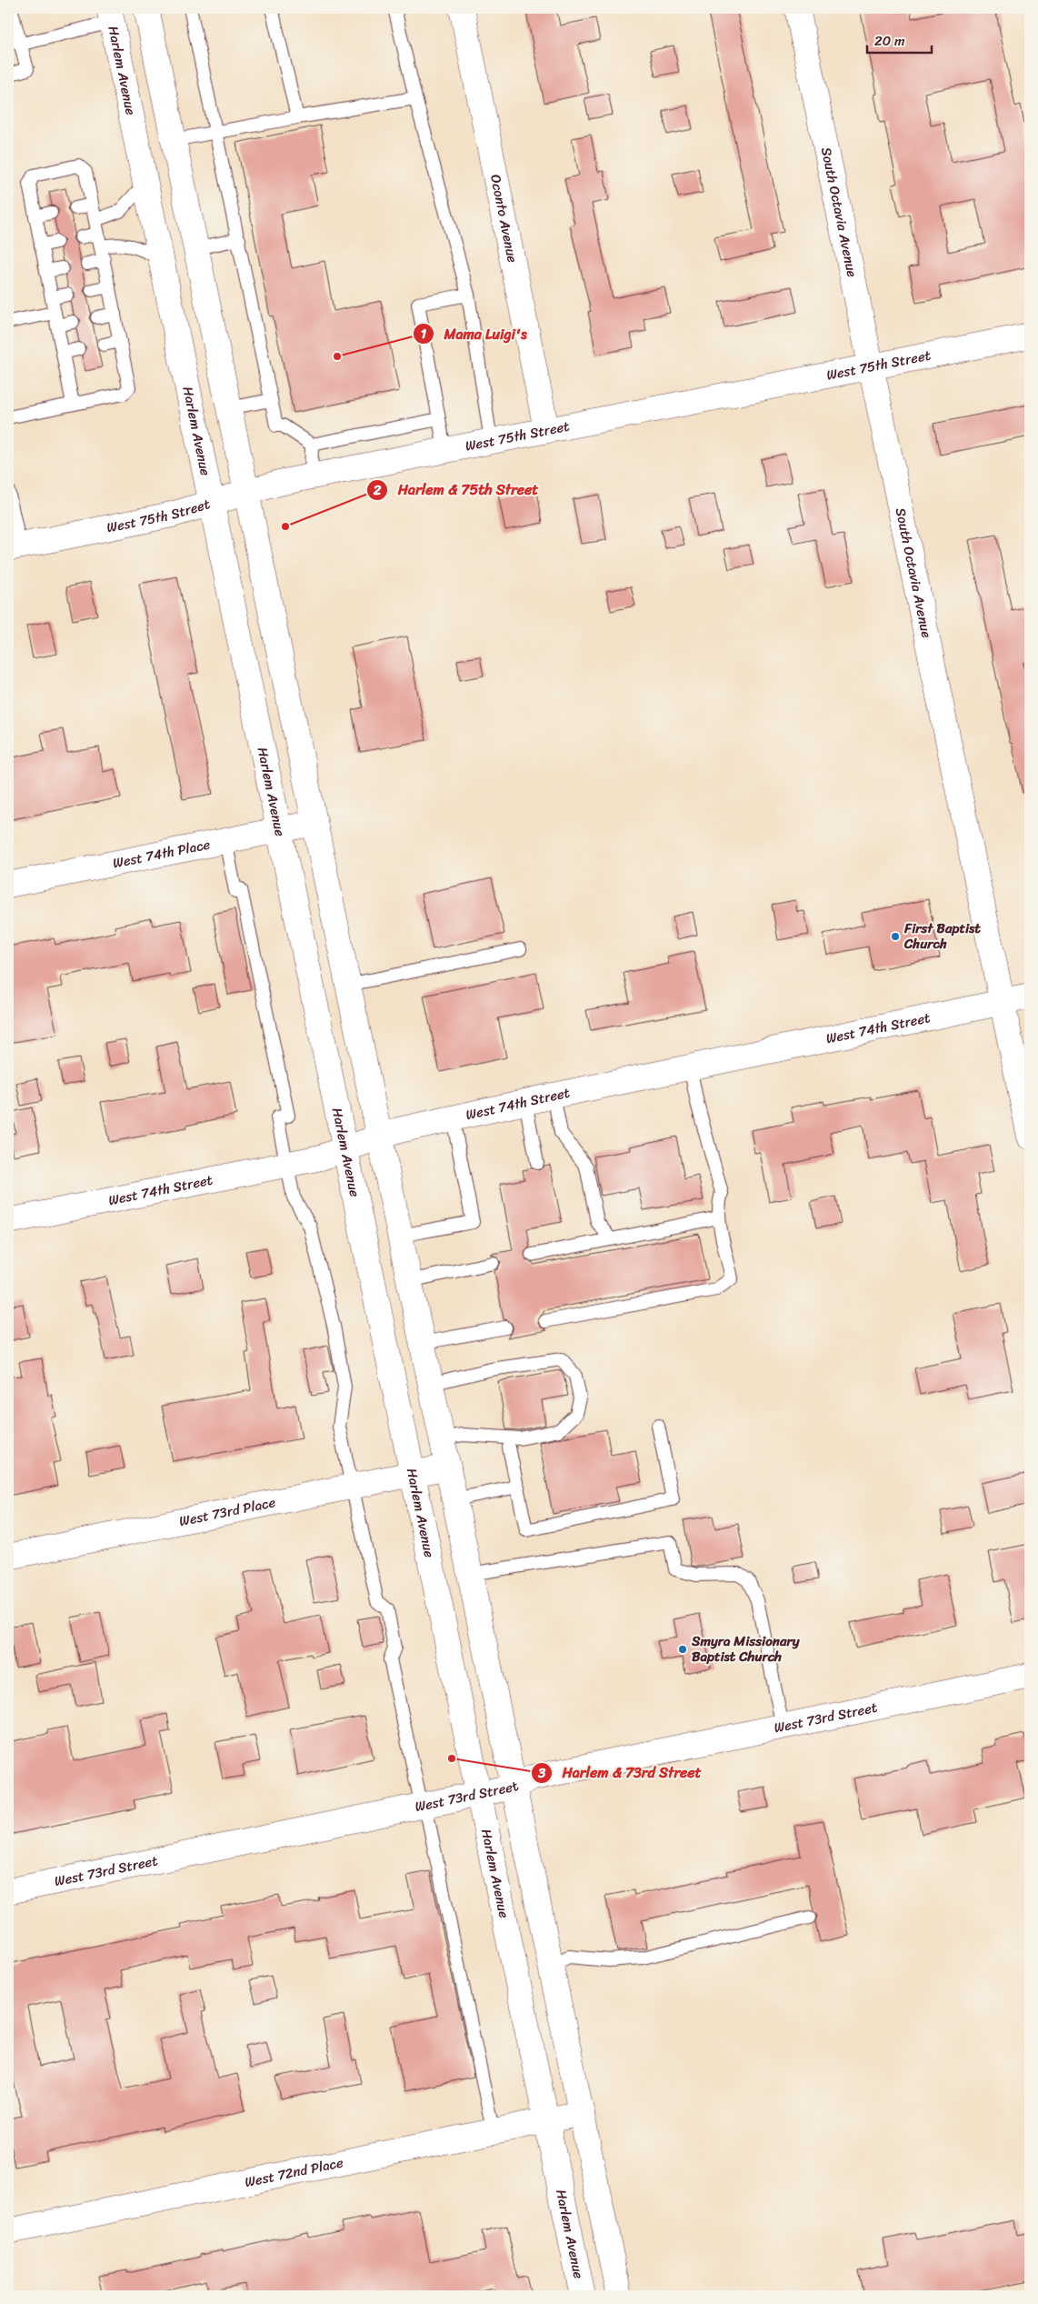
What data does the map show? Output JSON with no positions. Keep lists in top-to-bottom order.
{
  "streets": {
    "street": [
      "Harlem Avenue",
      "South Octavia Avenue",
      "Oconto Avenue",
      "West 75th Street",
      "West 74th Place",
      "West 74th Street",
      "West 73rd Place",
      "West 73rd Street",
      "West 72nd Place"
    ]
  },
  "crossings": [
    ["Harlem Avenue", "West 75th Street"],
    ["Harlem Avenue", "West 74th Place"],
    ["Harlem Avenue", "West 74th Street"],
    ["Harlem Avenue", "West 73rd Place"],
    ["Harlem Avenue", "West 73rd Street"],
    ["Harlem Avenue", "West 72nd Place"],
    ["South Octavia Avenue", "West 75th Street"],
    ["South Octavia Avenue", "West 74th Street"],
    ["Oconto Avenue", "West 75th Street"]
  ],
  "places": [
    "Mama Luigi's",
    "Harlem & 75th Street",
    "First Baptist Church",
    "Smyra Missionary Baptist Church",
    "Harlem & 73rd Street"
  ],
  "scale_bar": "20 m"
}
